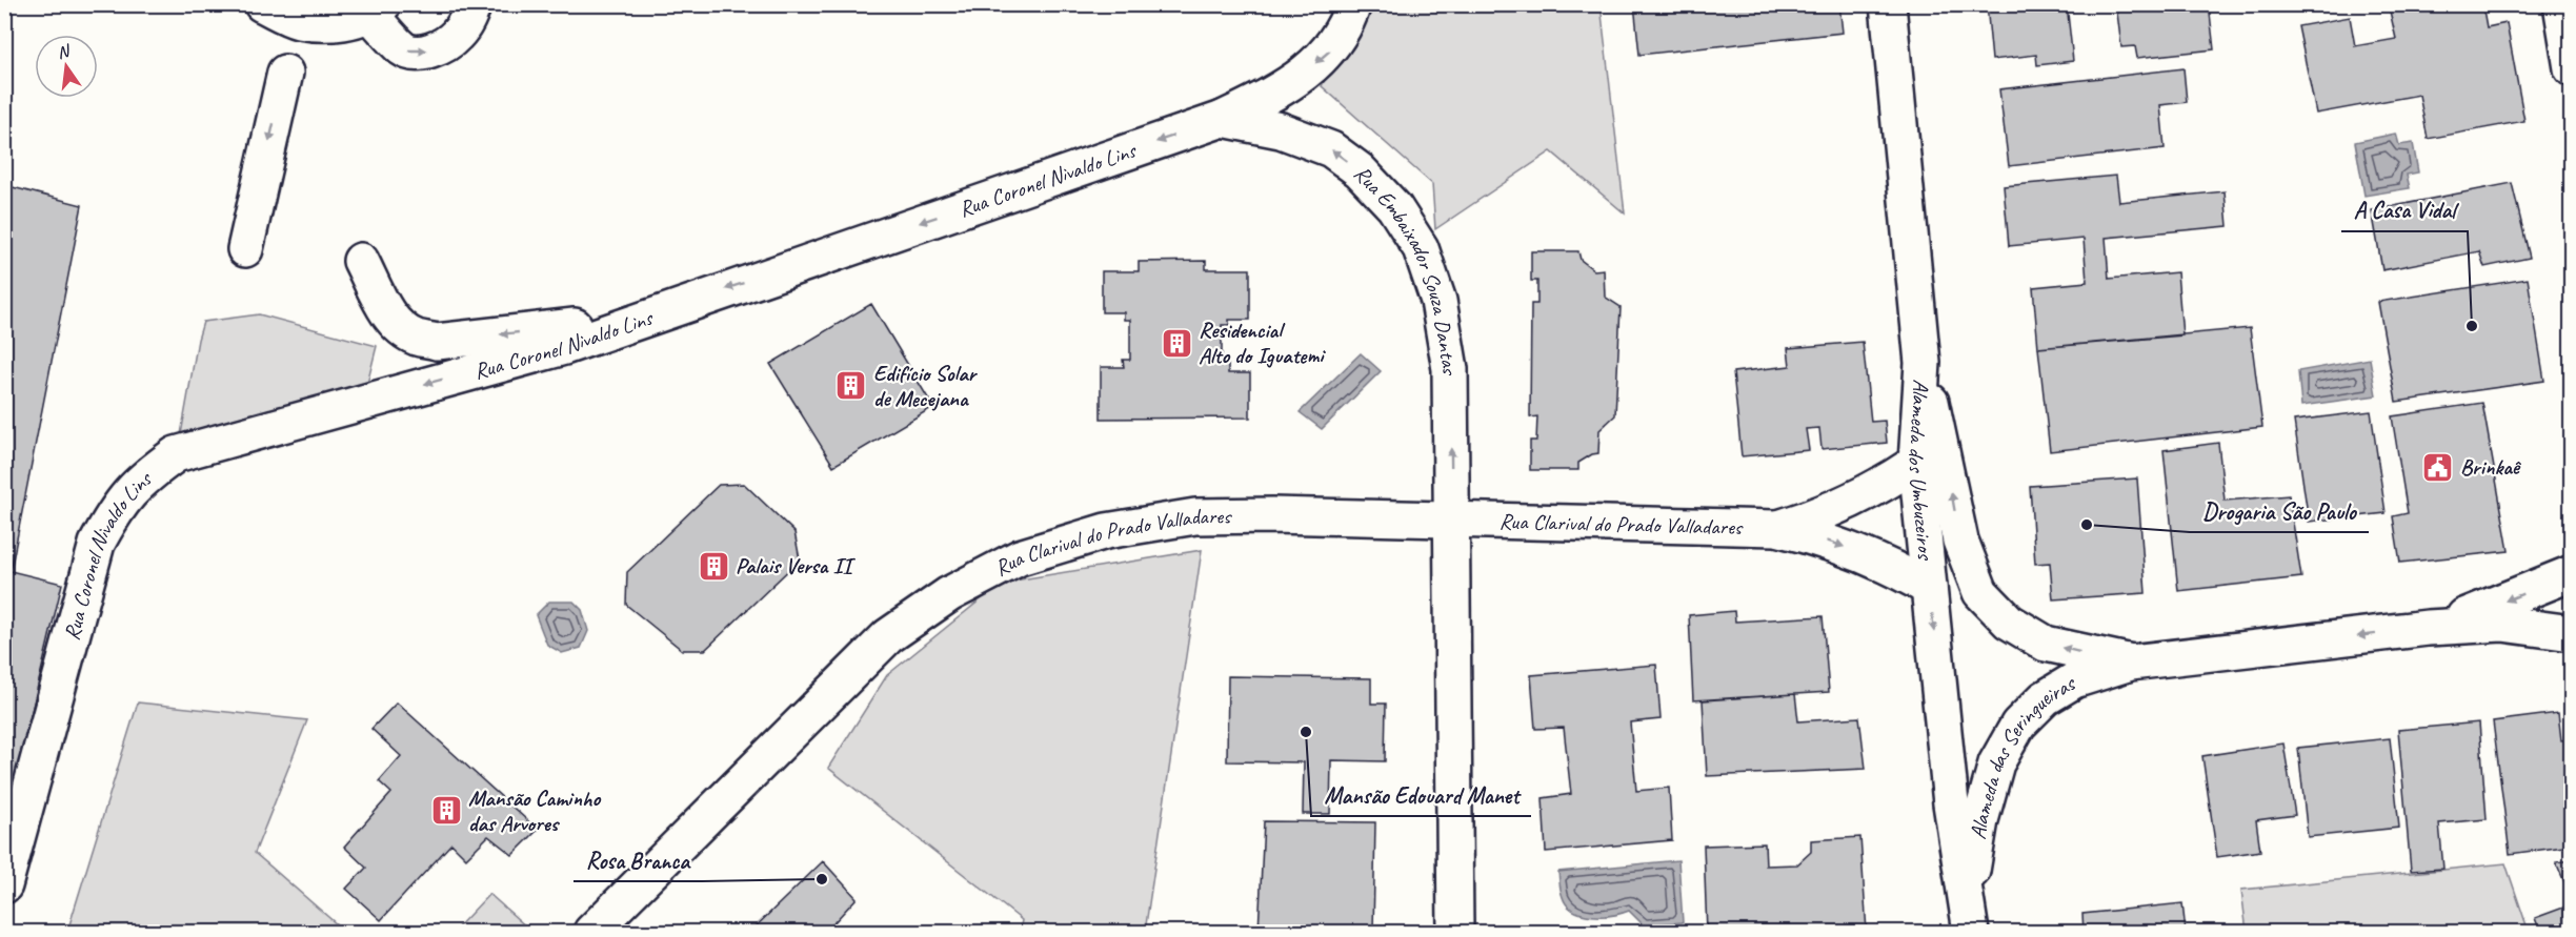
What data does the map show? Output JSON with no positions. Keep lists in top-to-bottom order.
{
  "streets": {
    "street": [
      "Rua Coronel Nivaldo Lins",
      "Rua Embaixador Souza Dantas",
      "Alameda dos Umbuzeiros",
      "Rua Clarival do Prado Valladares",
      "Alameda das Seringueiras"
    ]
  },
  "crossings": [
    ["Rua Coronel Nivaldo Lins", "Rua Embaixador Souza Dantas"],
    ["Rua Embaixador Souza Dantas", "Rua Clarival do Prado Valladares"],
    ["Alameda dos Umbuzeiros", "Rua Clarival do Prado Valladares"],
    ["Alameda dos Umbuzeiros", "Alameda das Seringueiras"]
  ],
  "one_way": ["Rua Coronel Nivaldo Lins", "Rua Embaixador Souza Dantas", "Alameda dos Umbuzeiros"],
  "places": {
    "other": [
      "A Casa Vidal",
      "Drogaria São Paulo",
      "Mansão Edouard Manet",
      "Rosa Branca"
    ],
    "building": [
      "Residencial Alto do Iguatemi",
      "Edifício Solar de Mecejana",
      "Palais Versa II",
      "Mansão Caminho das Arvores"
    ],
    "public building": ["Brinkaê"]
  },
  "north": "top"
}
